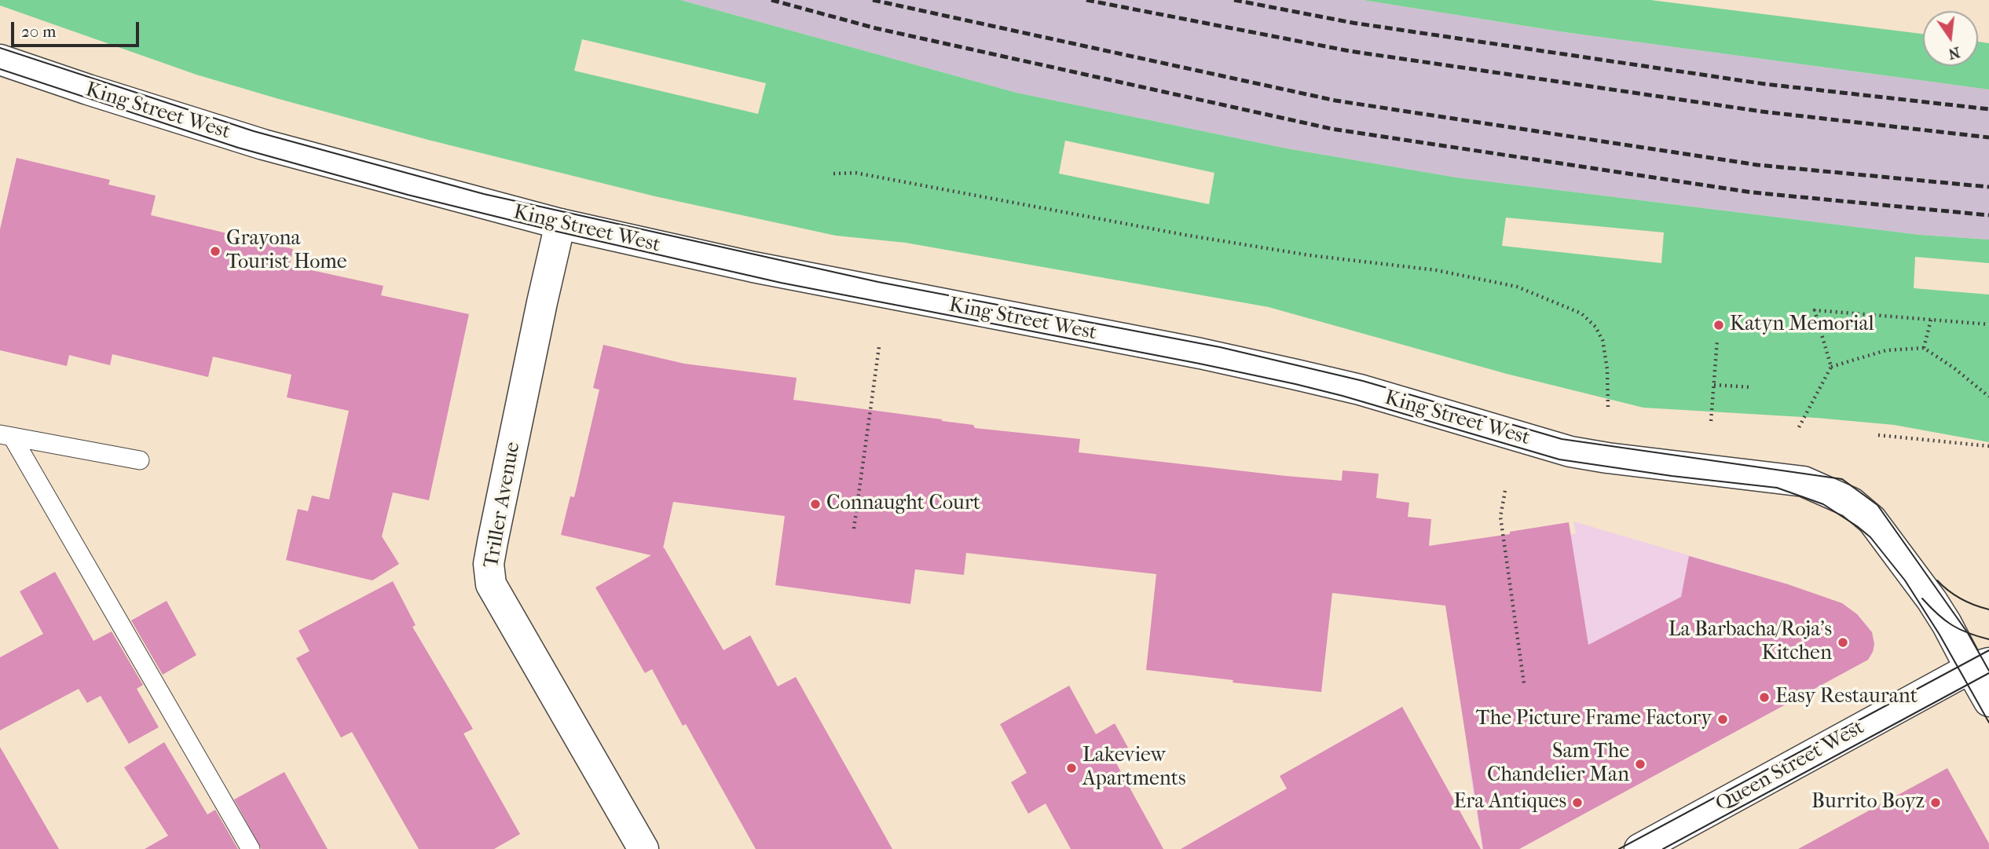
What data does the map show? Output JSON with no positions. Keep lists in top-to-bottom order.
{
  "streets": {
    "main road": ["King Street West", "Triller Avenue", "Queen Street West"]
  },
  "crossings": [
    ["King Street West", "Triller Avenue"],
    ["King Street West", "Queen Street West"]
  ],
  "places": [
    "Grayona Tourist Home",
    "Katyn Memorial",
    "Connaught Court",
    "La Barbacha/Roja’s Kitchen",
    "Easy Restaurant",
    "The Picture Frame Factory",
    "Sam The Chandelier Man",
    "Lakeview Apartments",
    "Era Antiques",
    "Burrito Boyz"
  ],
  "scale_bar": "20 m",
  "north": "bottom"
}
